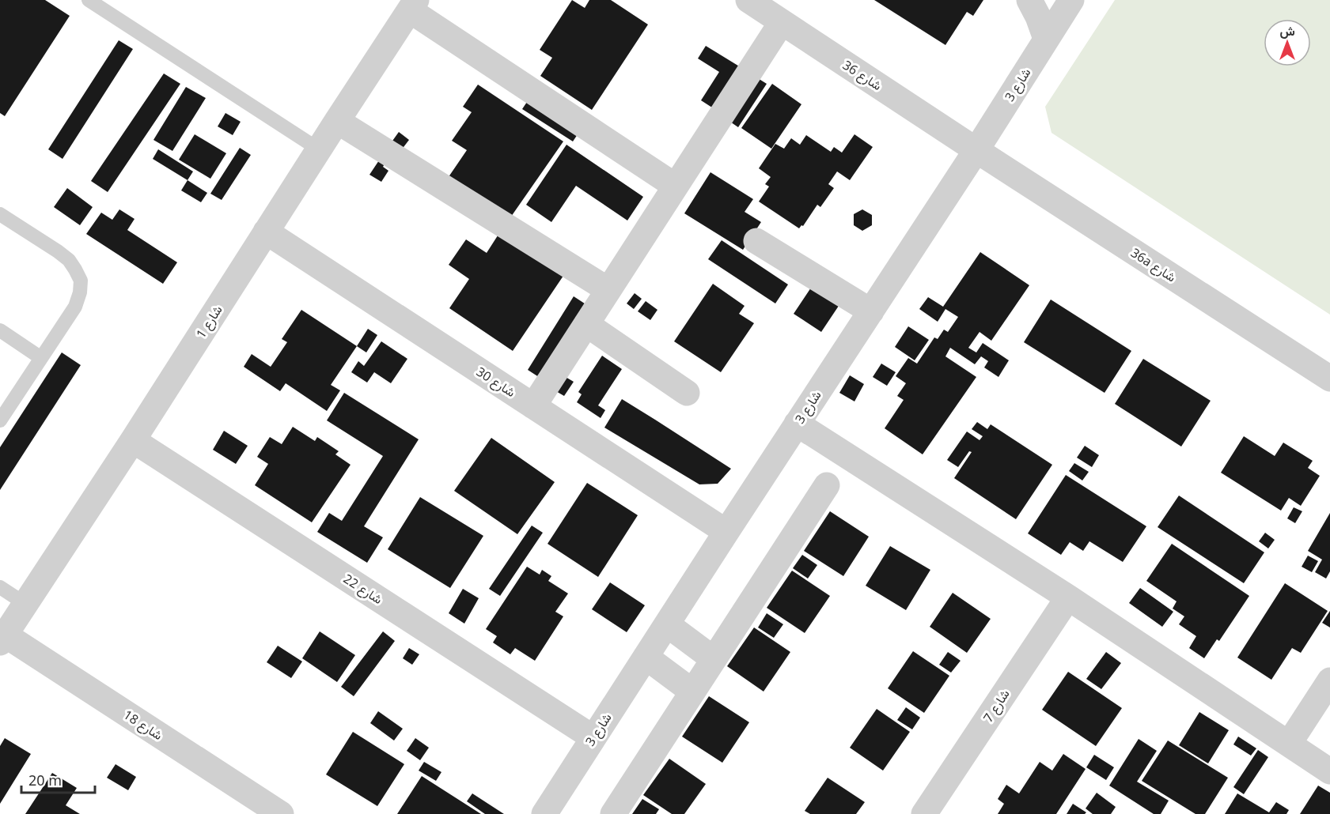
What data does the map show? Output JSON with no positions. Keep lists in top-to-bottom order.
{
  "streets": {
    "street": [
      "شارع 36",
      "شارع 3",
      "36a شارع",
      "شارع 1",
      "شارع 30",
      "شارع 22",
      "شارع 7",
      "شارع 18"
    ]
  },
  "crossings": [
    ["شارع 36", "شارع 3"],
    ["شارع 36", "36a شارع"],
    ["شارع 3", "36a شارع"],
    ["شارع 3", "شارع 30"],
    ["شارع 3", "شارع 22"],
    ["شارع 1", "شارع 30"],
    ["شارع 1", "شارع 22"],
    ["شارع 1", "شارع 18"]
  ],
  "scale_bar": "20 m",
  "north": "top"
}
